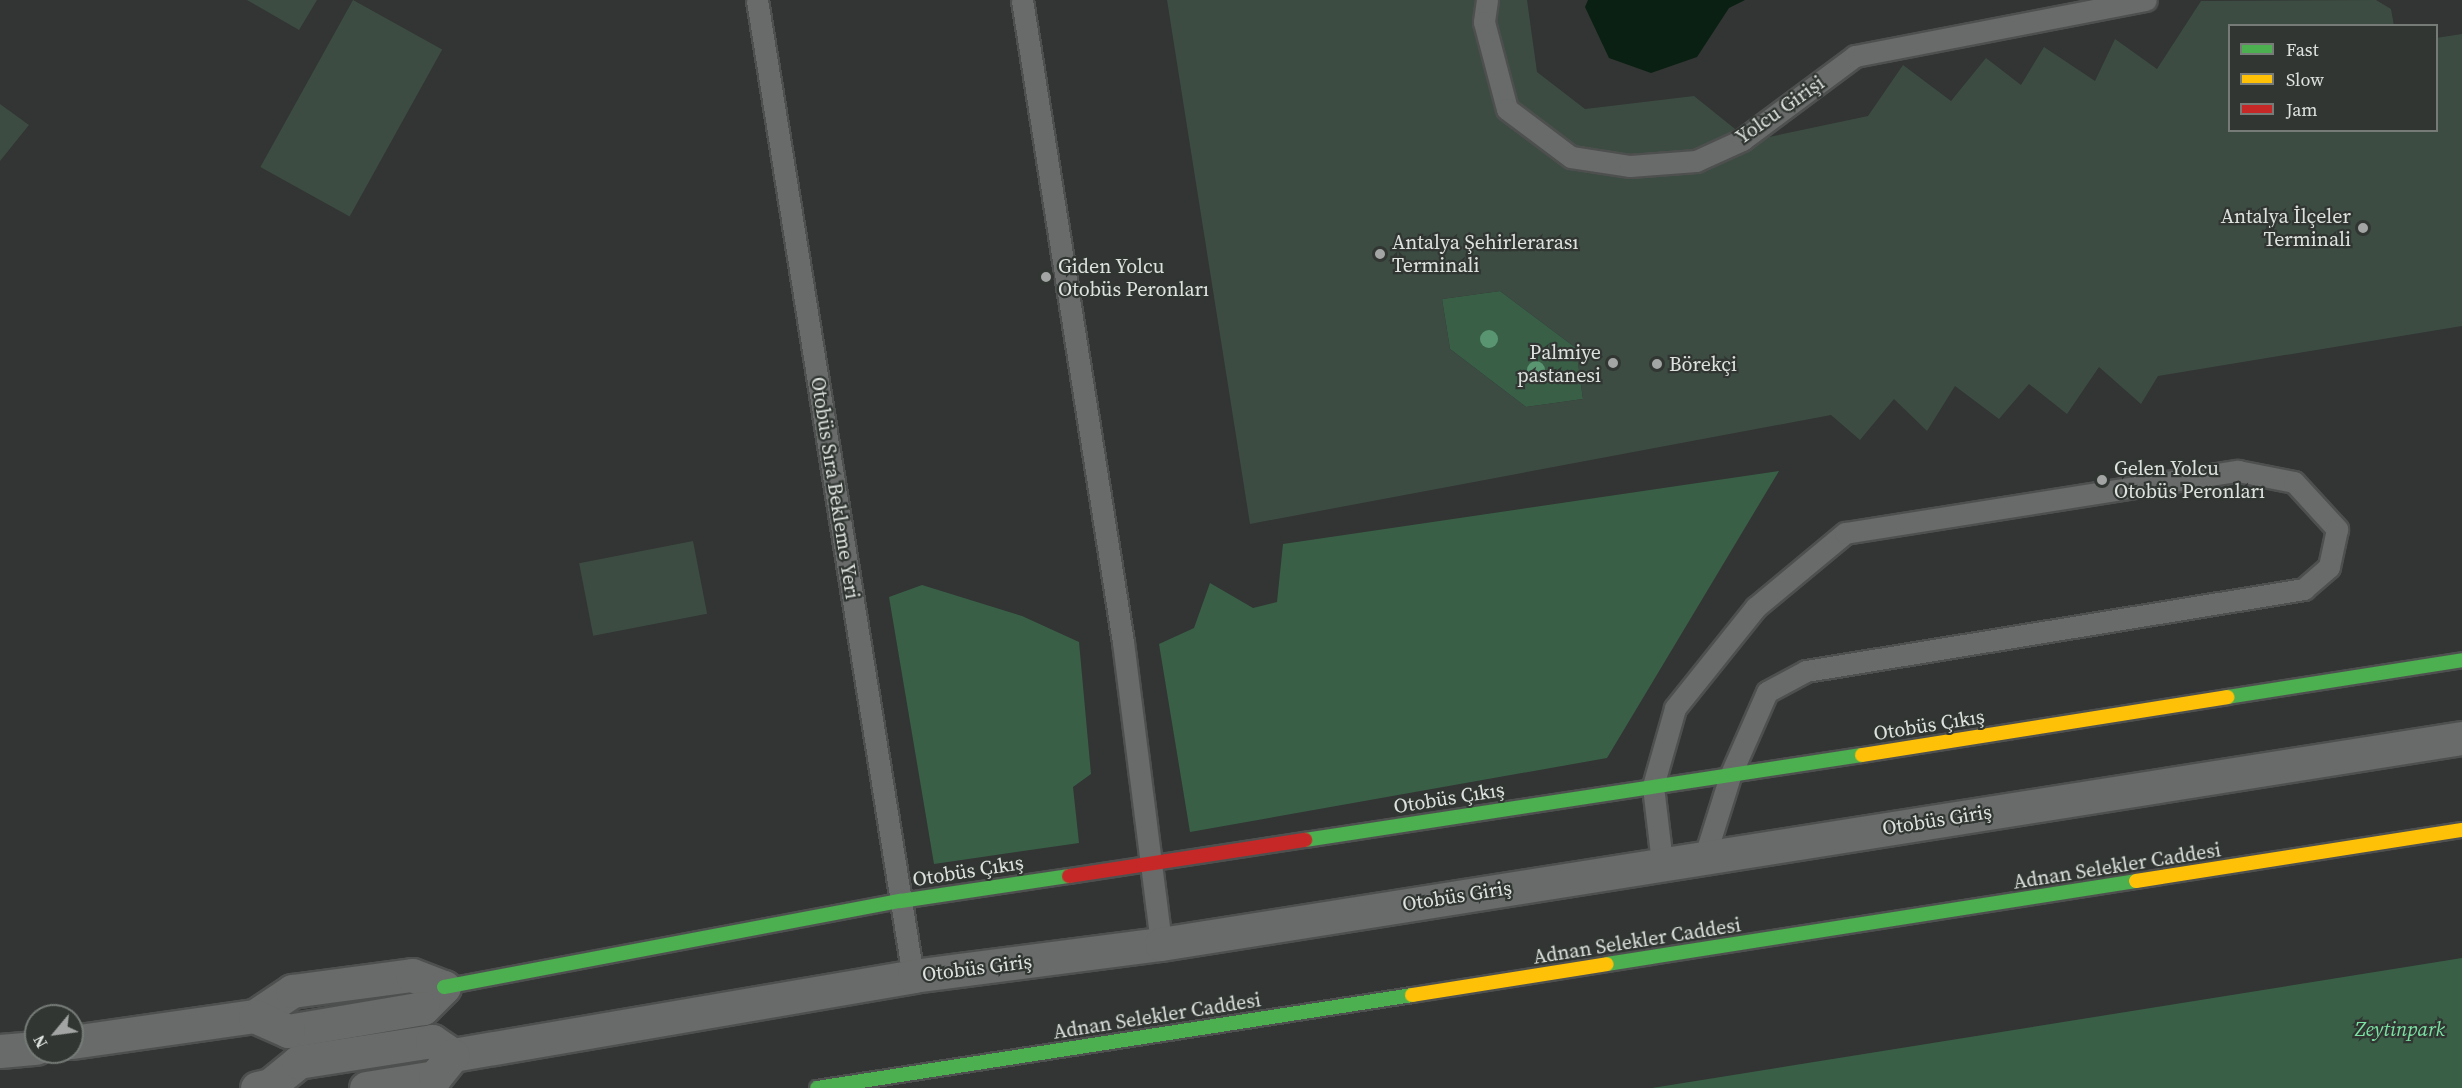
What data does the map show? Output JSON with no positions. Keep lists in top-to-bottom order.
{
  "streets": {
    "street": ["Otobüs Çıkış", "Otobüs Giriş", "Adnan Selekler Caddesi"],
    "lane": ["Yolcu Girişi", "Otobüs Sıra Bekleme Yeri"]
  },
  "crossings": [
    ["Otobüs Sıra Bekleme Yeri", "Otobüs Çıkış"],
    ["Otobüs Sıra Bekleme Yeri", "Otobüs Giriş"]
  ],
  "parks": ["Zeytinpark"],
  "places": [
    "Antalya İlçeler Terminali",
    "Antalya Şehirlerarası Terminali",
    "Giden Yolcu Otobüs Peronları",
    "Palmiye pastanesi",
    "Börekçi",
    "Gelen Yolcu Otobüs Peronları"
  ],
  "legend": ["Fast", "Slow", "Jam"],
  "north": "bottom left"
}
